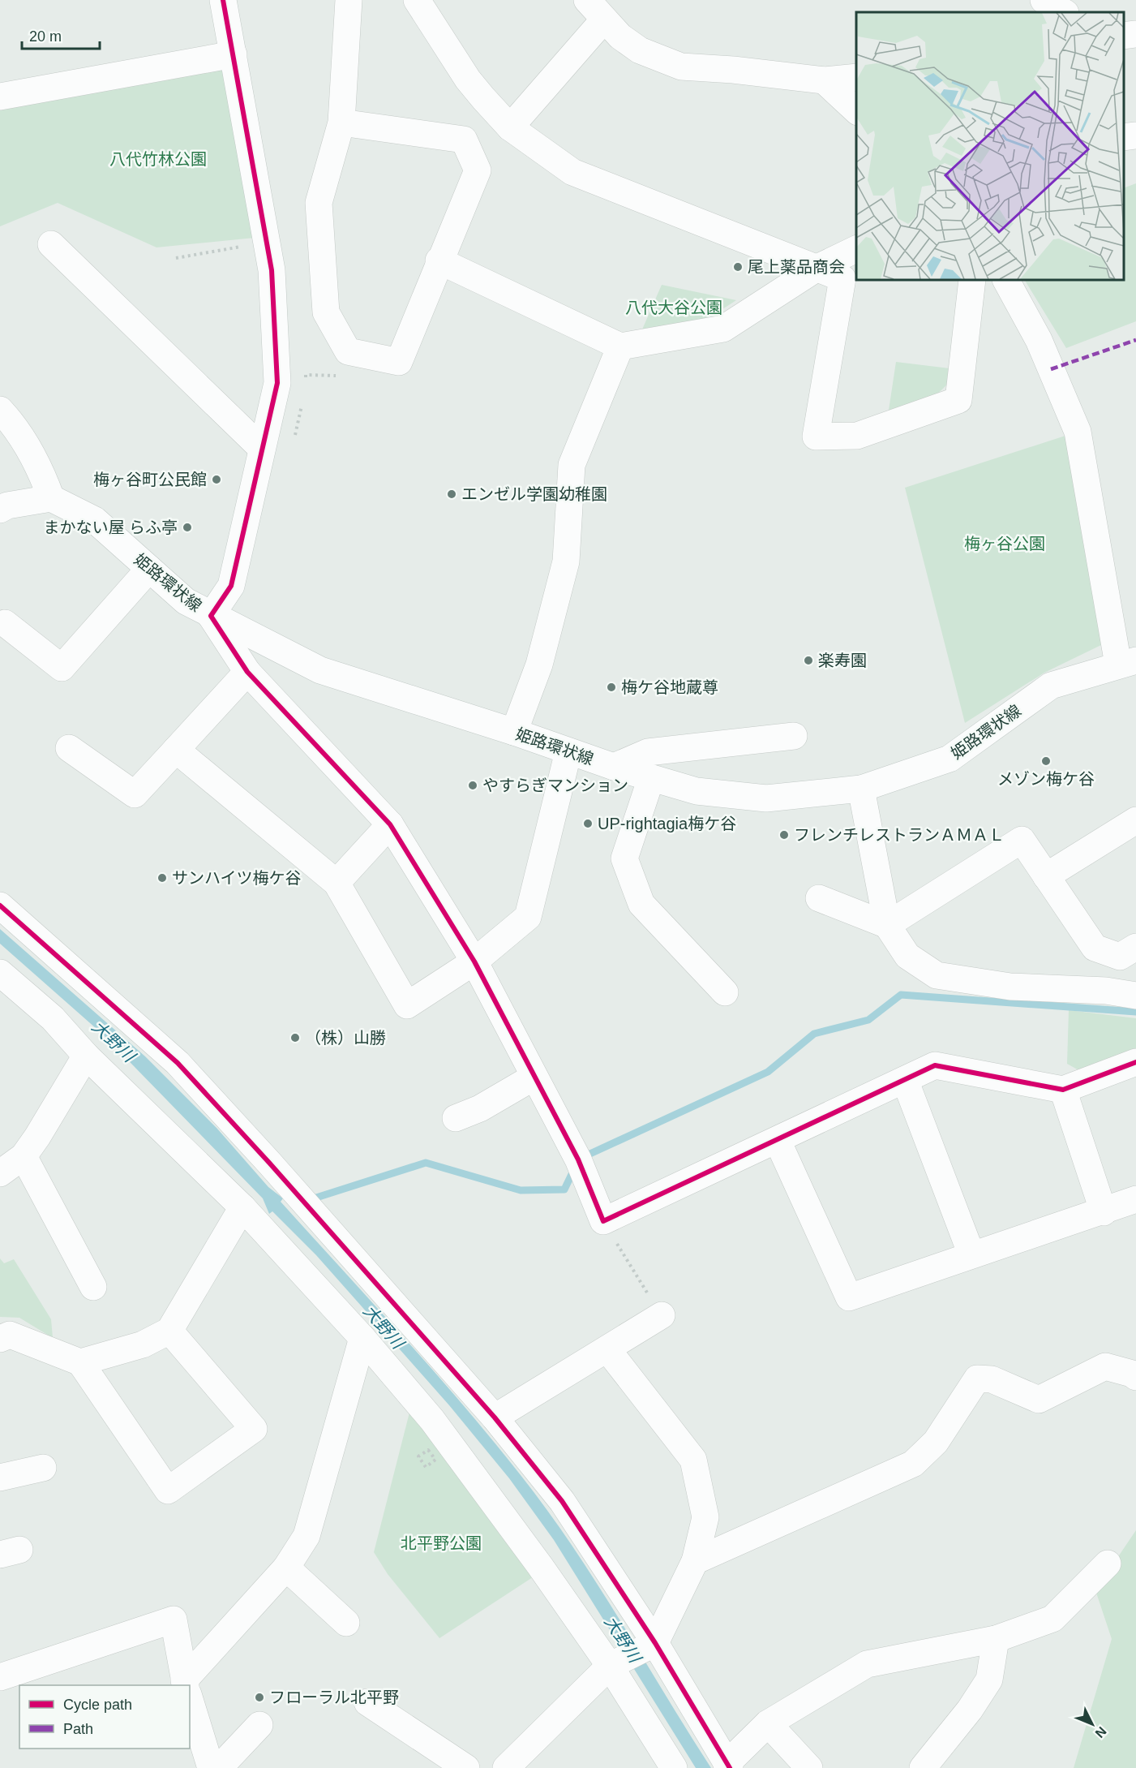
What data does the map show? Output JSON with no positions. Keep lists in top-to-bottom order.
{
  "streets": {
    "street": ["姫路環状線"]
  },
  "water": ["大野川"],
  "parks": [
    "八代竹林公園",
    "八代大谷公園",
    "梅ヶ谷公園",
    "北平野公園"
  ],
  "places": [
    "尾上薬品商会",
    "梅ヶ谷町公民館",
    "エンゼル学園幼稚園",
    "まかない屋 らふ亭",
    "楽寿園",
    "梅ケ谷地蔵尊",
    "メゾン梅ケ谷",
    "やすらぎマンション",
    "UP-rightagia梅ケ谷",
    "フレンチレストランＡＭＡＬ",
    "サンハイツ梅ケ谷",
    "（株）山勝",
    "フローラル北平野"
  ],
  "legend": ["Cycle path", "Path"],
  "scale_bar": "20 m",
  "north": "bottom right"
}
